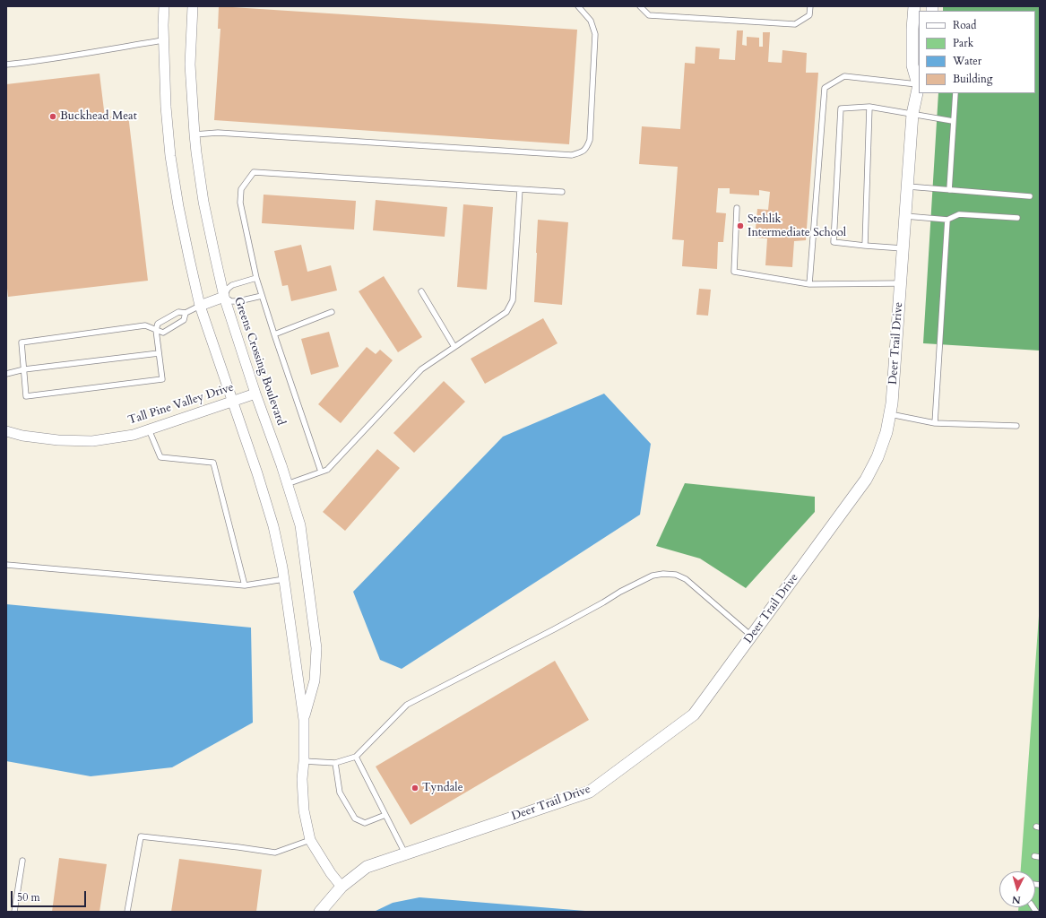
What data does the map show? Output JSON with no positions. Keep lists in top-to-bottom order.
{
  "streets": {
    "street": ["Deer Trail Drive", "Greens Crossing Boulevard", "Tall Pine Valley Drive"]
  },
  "crossings": [
    ["Deer Trail Drive", "Greens Crossing Boulevard"],
    ["Greens Crossing Boulevard", "Tall Pine Valley Drive"]
  ],
  "places": ["Buckhead Meat", "Stehlik Intermediate School", "Tyndale"],
  "legend": [
    "Road",
    "Park",
    "Water",
    "Building"
  ],
  "scale_bar": "50 m",
  "north": "bottom"
}
